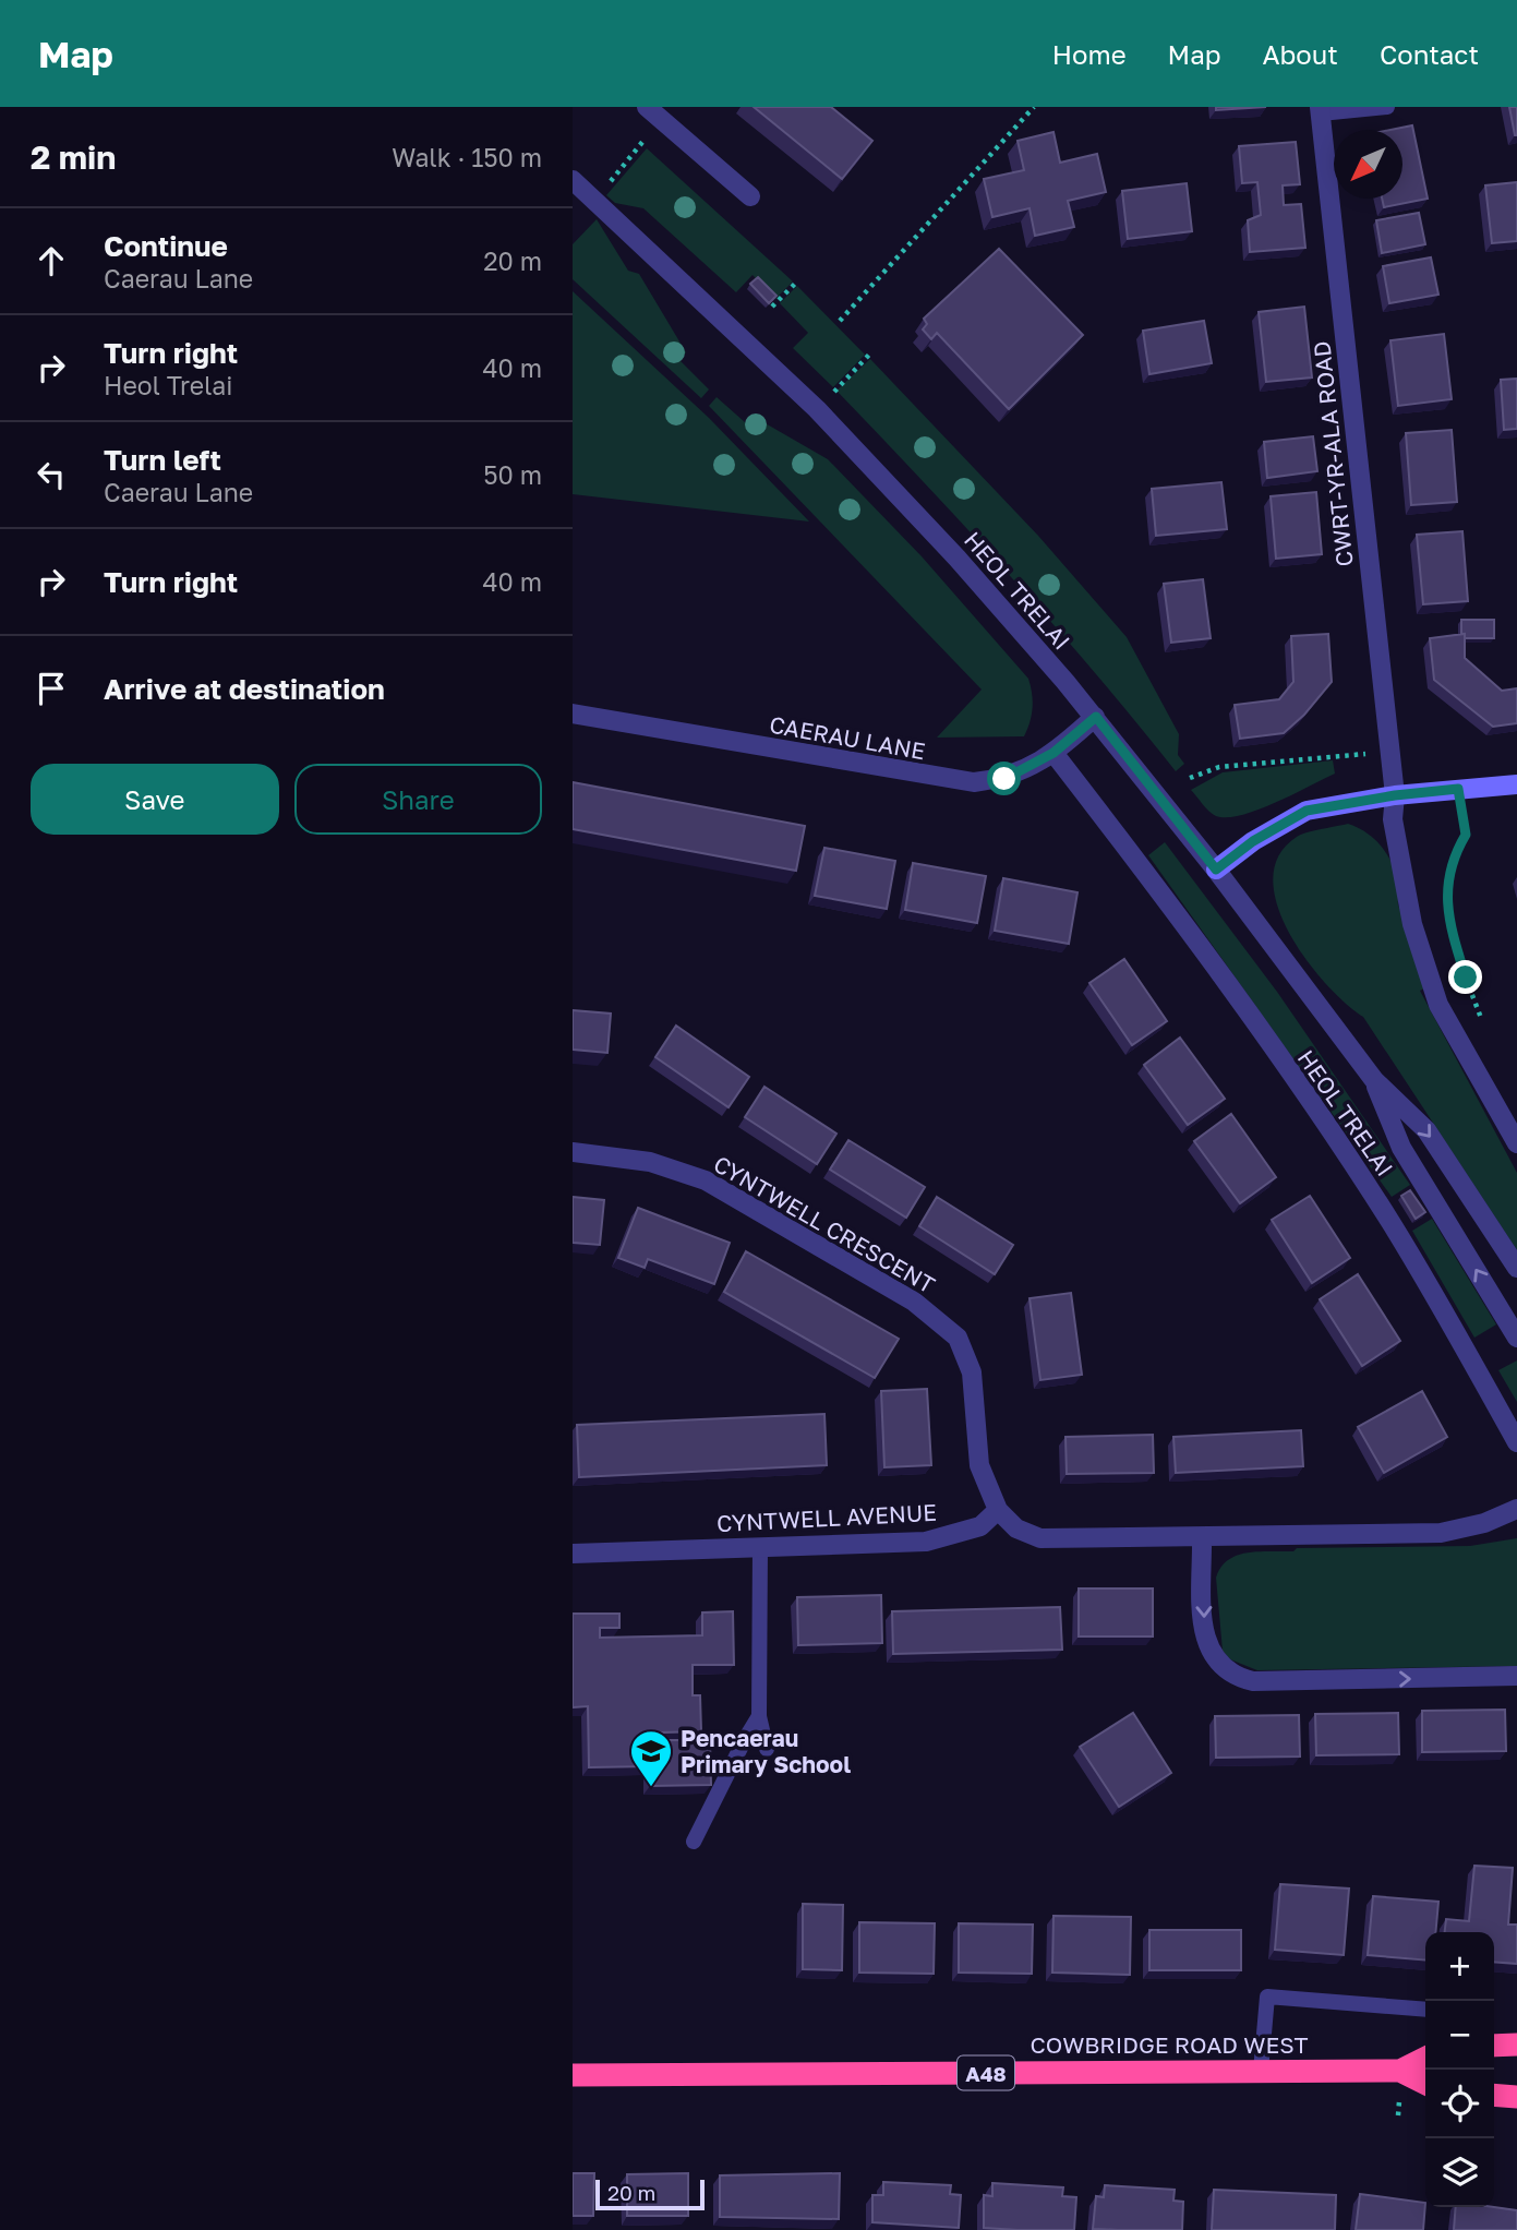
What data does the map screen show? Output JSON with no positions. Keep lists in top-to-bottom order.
{
  "streets": {
    "highway": ["COWBRIDGE ROAD WEST", "A48"],
    "street": [
      "CWRT-YR-ALA ROAD",
      "HEOL TRELAI",
      "CAERAU LANE",
      "CYNTWELL CRESCENT",
      "CYNTWELL AVENUE"
    ]
  },
  "crossings": [
    ["HEOL TRELAI", "CAERAU LANE"],
    ["CYNTWELL CRESCENT", "CYNTWELL AVENUE"]
  ],
  "places": {
    "school or university": ["Pencaerau Primary School"]
  },
  "scale_bar": "20 m",
  "north": "bottom left",
  "page": {
    "header": "Map",
    "nav": [
      "Home",
      "Map",
      "About",
      "Contact"
    ],
    "heading": ["2 min", "Walk · 150 m"],
    "list": [
      ["Continue", "Caerau Lane", "20 m"],
      ["Turn right", "Heol Trelai", "40 m"],
      ["Turn left", "Caerau Lane", "50 m"],
      ["Turn right", "40 m"],
      "Arrive at destination"
    ],
    "buttons": ["Save", "Share"],
    "map_buttons": ["+", "−"],
    "scale": "20 m"
  }
}
